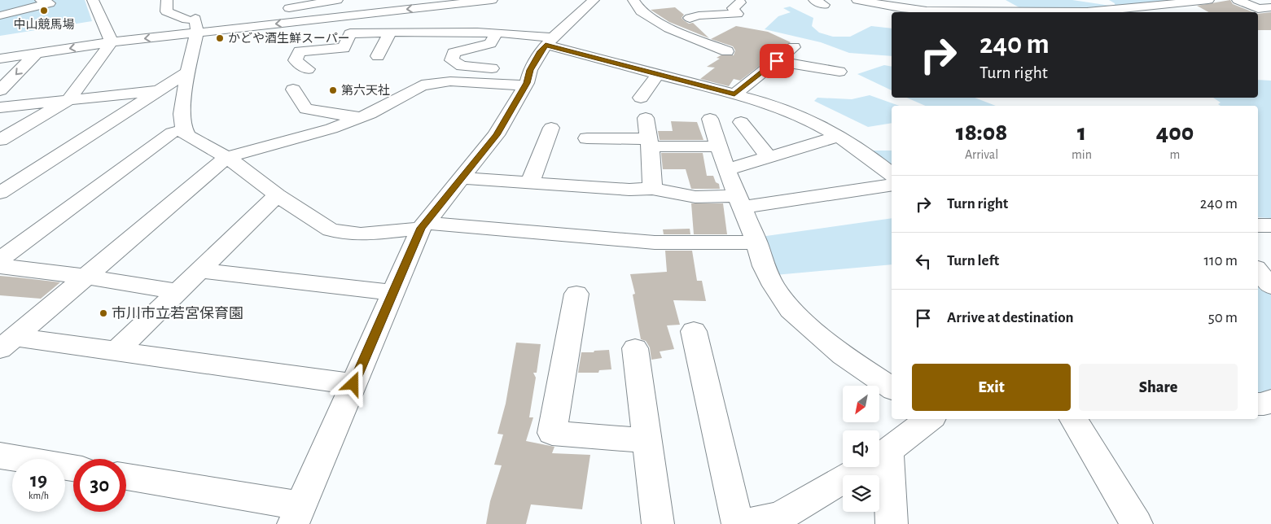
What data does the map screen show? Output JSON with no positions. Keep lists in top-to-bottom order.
{
  "places": [
    "中山競馬場",
    "かどや酒生鮮スーパー",
    "第六天社",
    "市川市立若宮保育園"
  ],
  "north": "bottom left",
  "page": {
    "turn": ["240 m", "Turn right"],
    "eta": [
      "18:08",
      "Arrival",
      "1",
      "min",
      "400",
      "m"
    ],
    "list": [
      {
        "name": "Turn right",
        "value": "240 m"
      },
      {
        "name": "Turn left",
        "value": "110 m"
      },
      {
        "name": "Arrive at destination",
        "value": "50 m"
      }
    ],
    "buttons": ["Exit", "Share"],
    "speed": "19 km/h",
    "limit": "30"
  }
}
